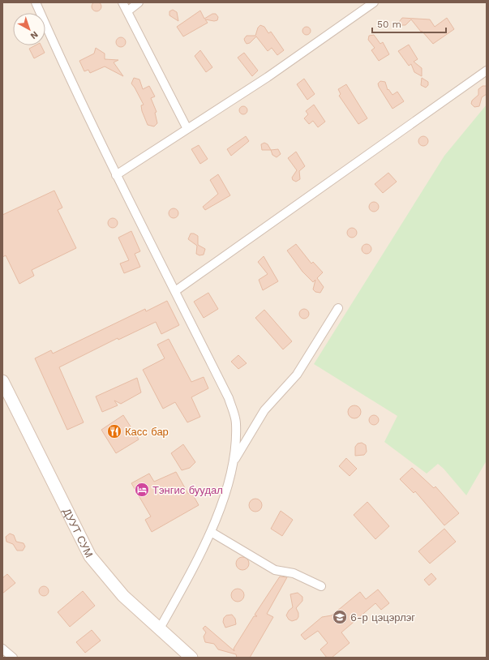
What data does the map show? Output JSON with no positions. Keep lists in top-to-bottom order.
{
  "streets": {
    "main road": ["ДУУТ СУМ"]
  },
  "places": {
    "restaurant": ["Касс бар"],
    "hotel": ["Тэнгис буудал"],
    "school or university": ["6-р цэцэрлэг"]
  },
  "scale_bar": "50 m",
  "north": "bottom right"
}
